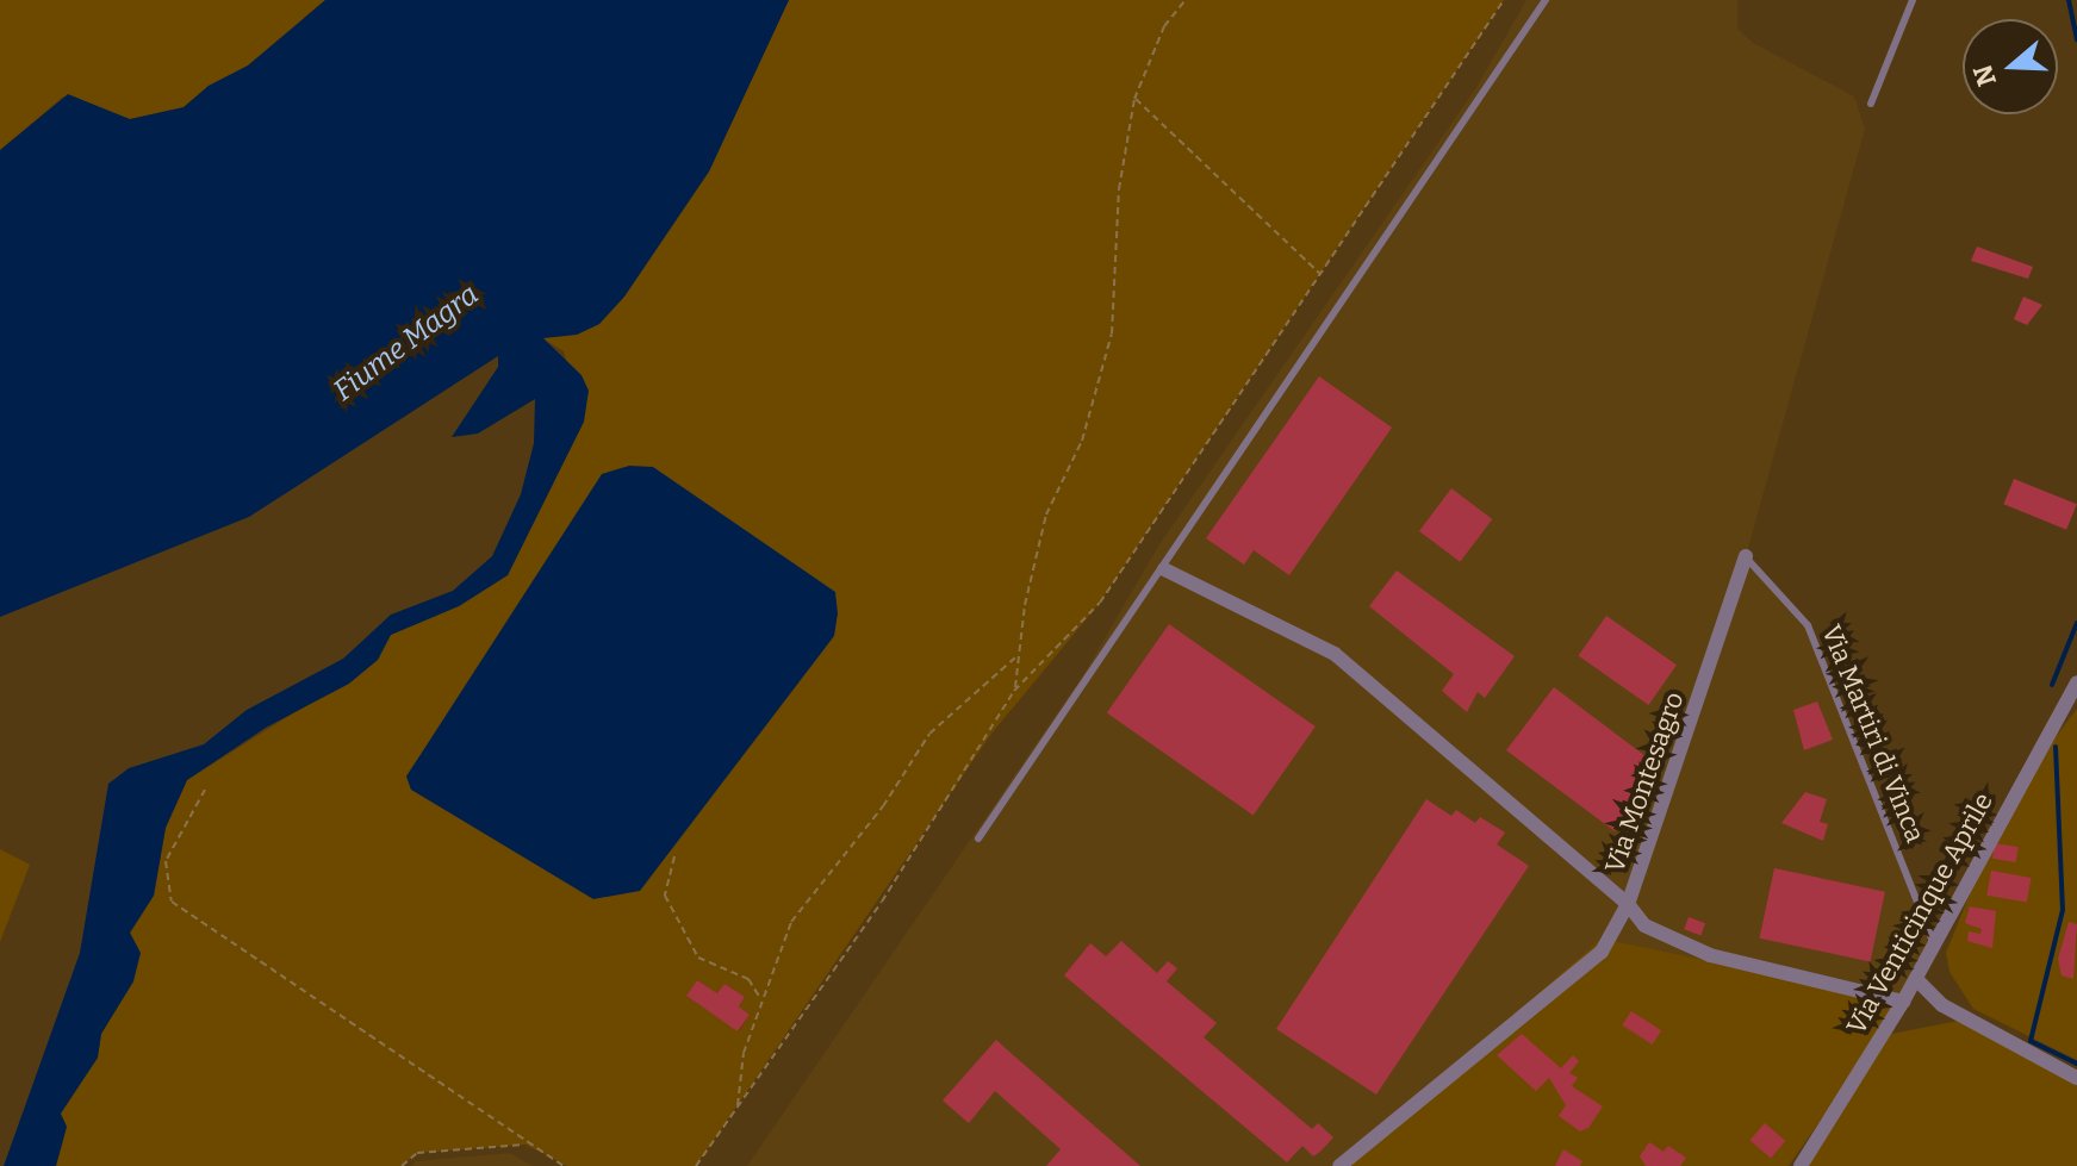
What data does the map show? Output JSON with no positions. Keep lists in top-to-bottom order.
{
  "streets": {
    "street": ["Via Montesagro", "Via Venticinque Aprile"],
    "lane": ["Via Martiri di Vinca"]
  },
  "crossings": [
    ["Via Martiri di Vinca", "Via Montesagro"],
    ["Via Martiri di Vinca", "Via Venticinque Aprile"],
    ["Via Montesagro", "Via Venticinque Aprile"]
  ],
  "water": ["Fiume Magra"],
  "north": "left"
}
